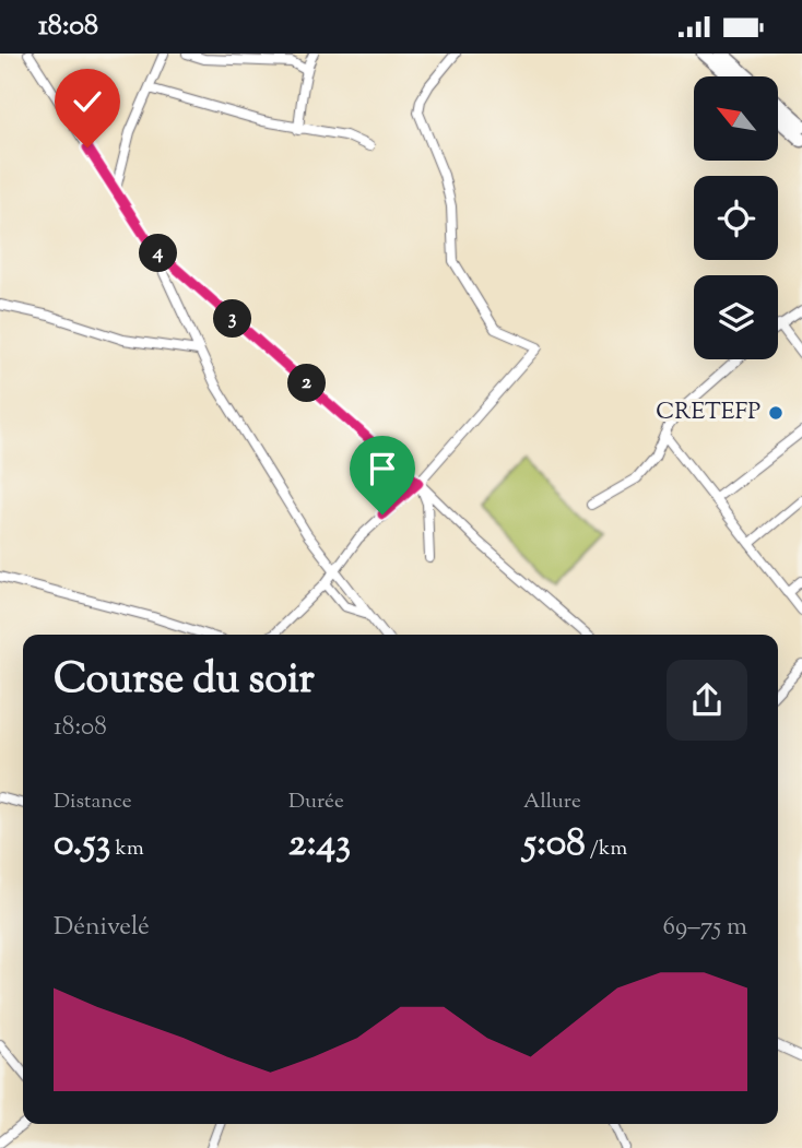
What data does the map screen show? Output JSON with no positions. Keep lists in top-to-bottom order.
{
  "places": ["CRETEFP"],
  "north": "top left",
  "page": {
    "status": "18:08",
    "pins": ["4", "3", "2"],
    "heading": ["Course du soir", "18:08"],
    "stats": [
      ["Distance", "0.53 km"],
      ["Durée", "2:43"],
      ["Allure", "5:08 /km"]
    ],
    "chart": ["Dénivelé", "69–75 m"]
  }
}
